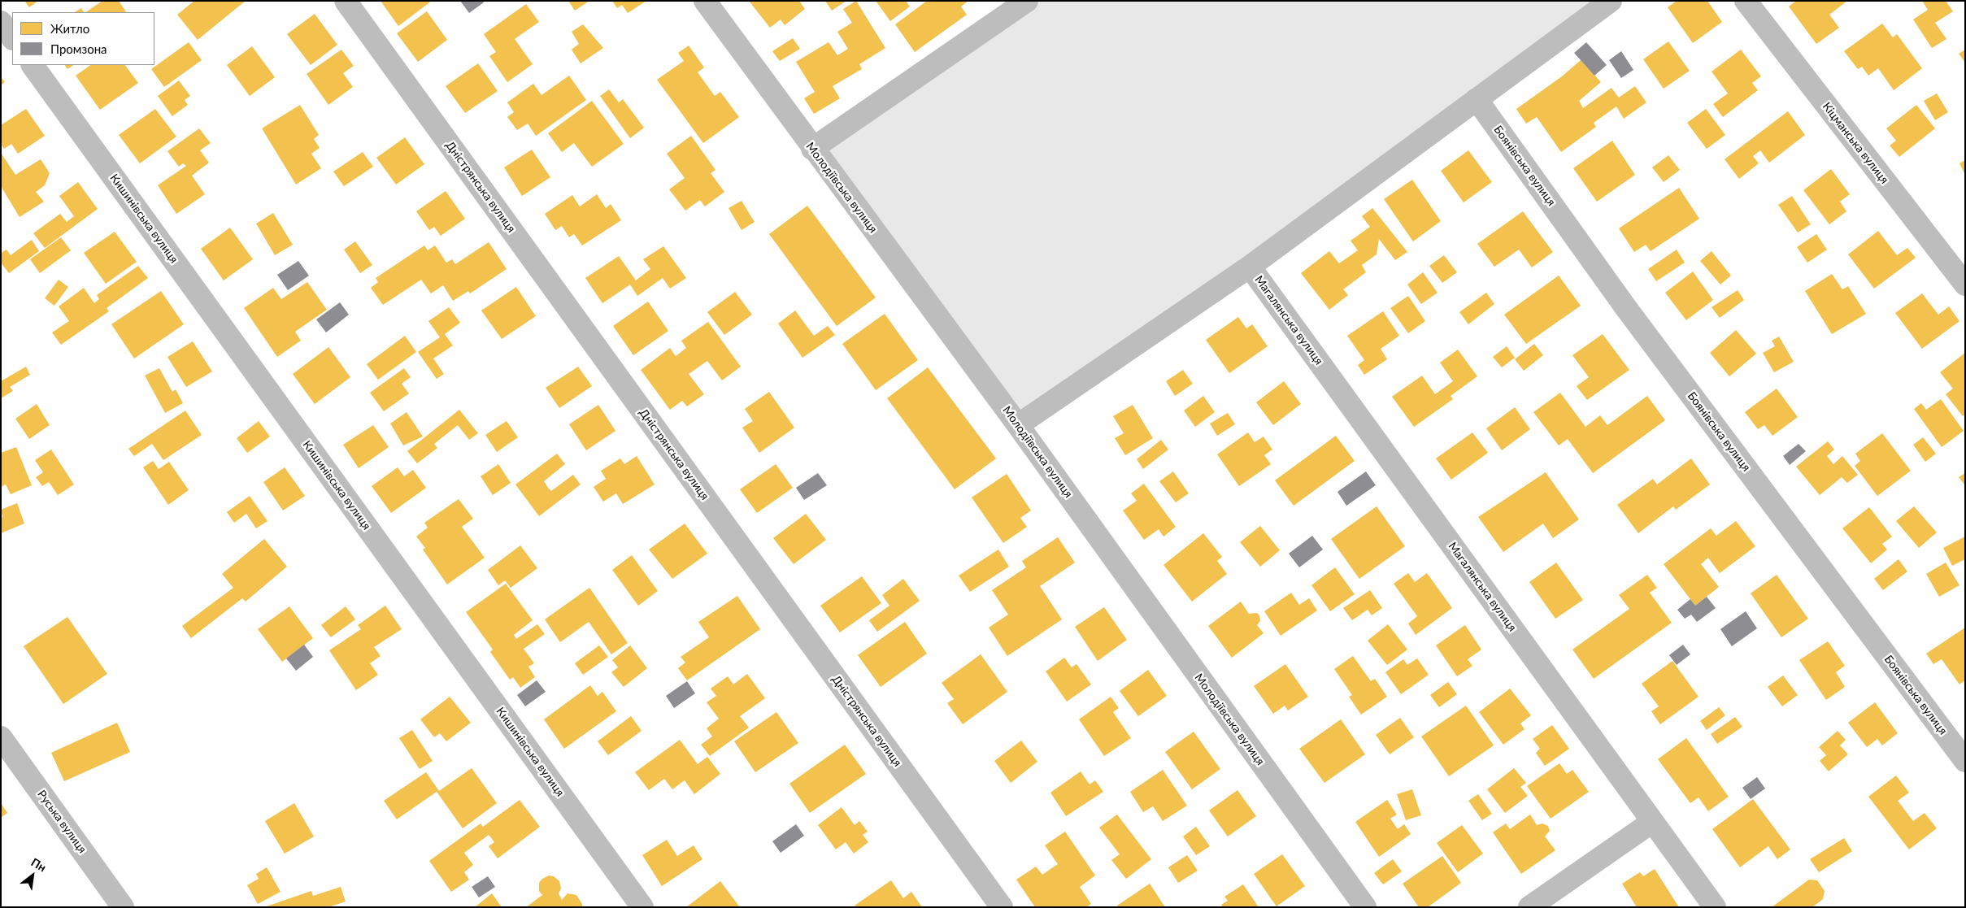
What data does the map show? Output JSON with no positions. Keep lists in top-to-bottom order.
{
  "streets": {
    "street": [
      "Кіцманська вулиця",
      "Боянівська вулиця",
      "Дністрянська вулиця",
      "Молодіївська вулиця",
      "Кишинівська вулиця",
      "Магалянська вулиця",
      "Руська вулиця"
    ]
  },
  "legend": ["Житло", "Промзона"],
  "north": "top right"
}
